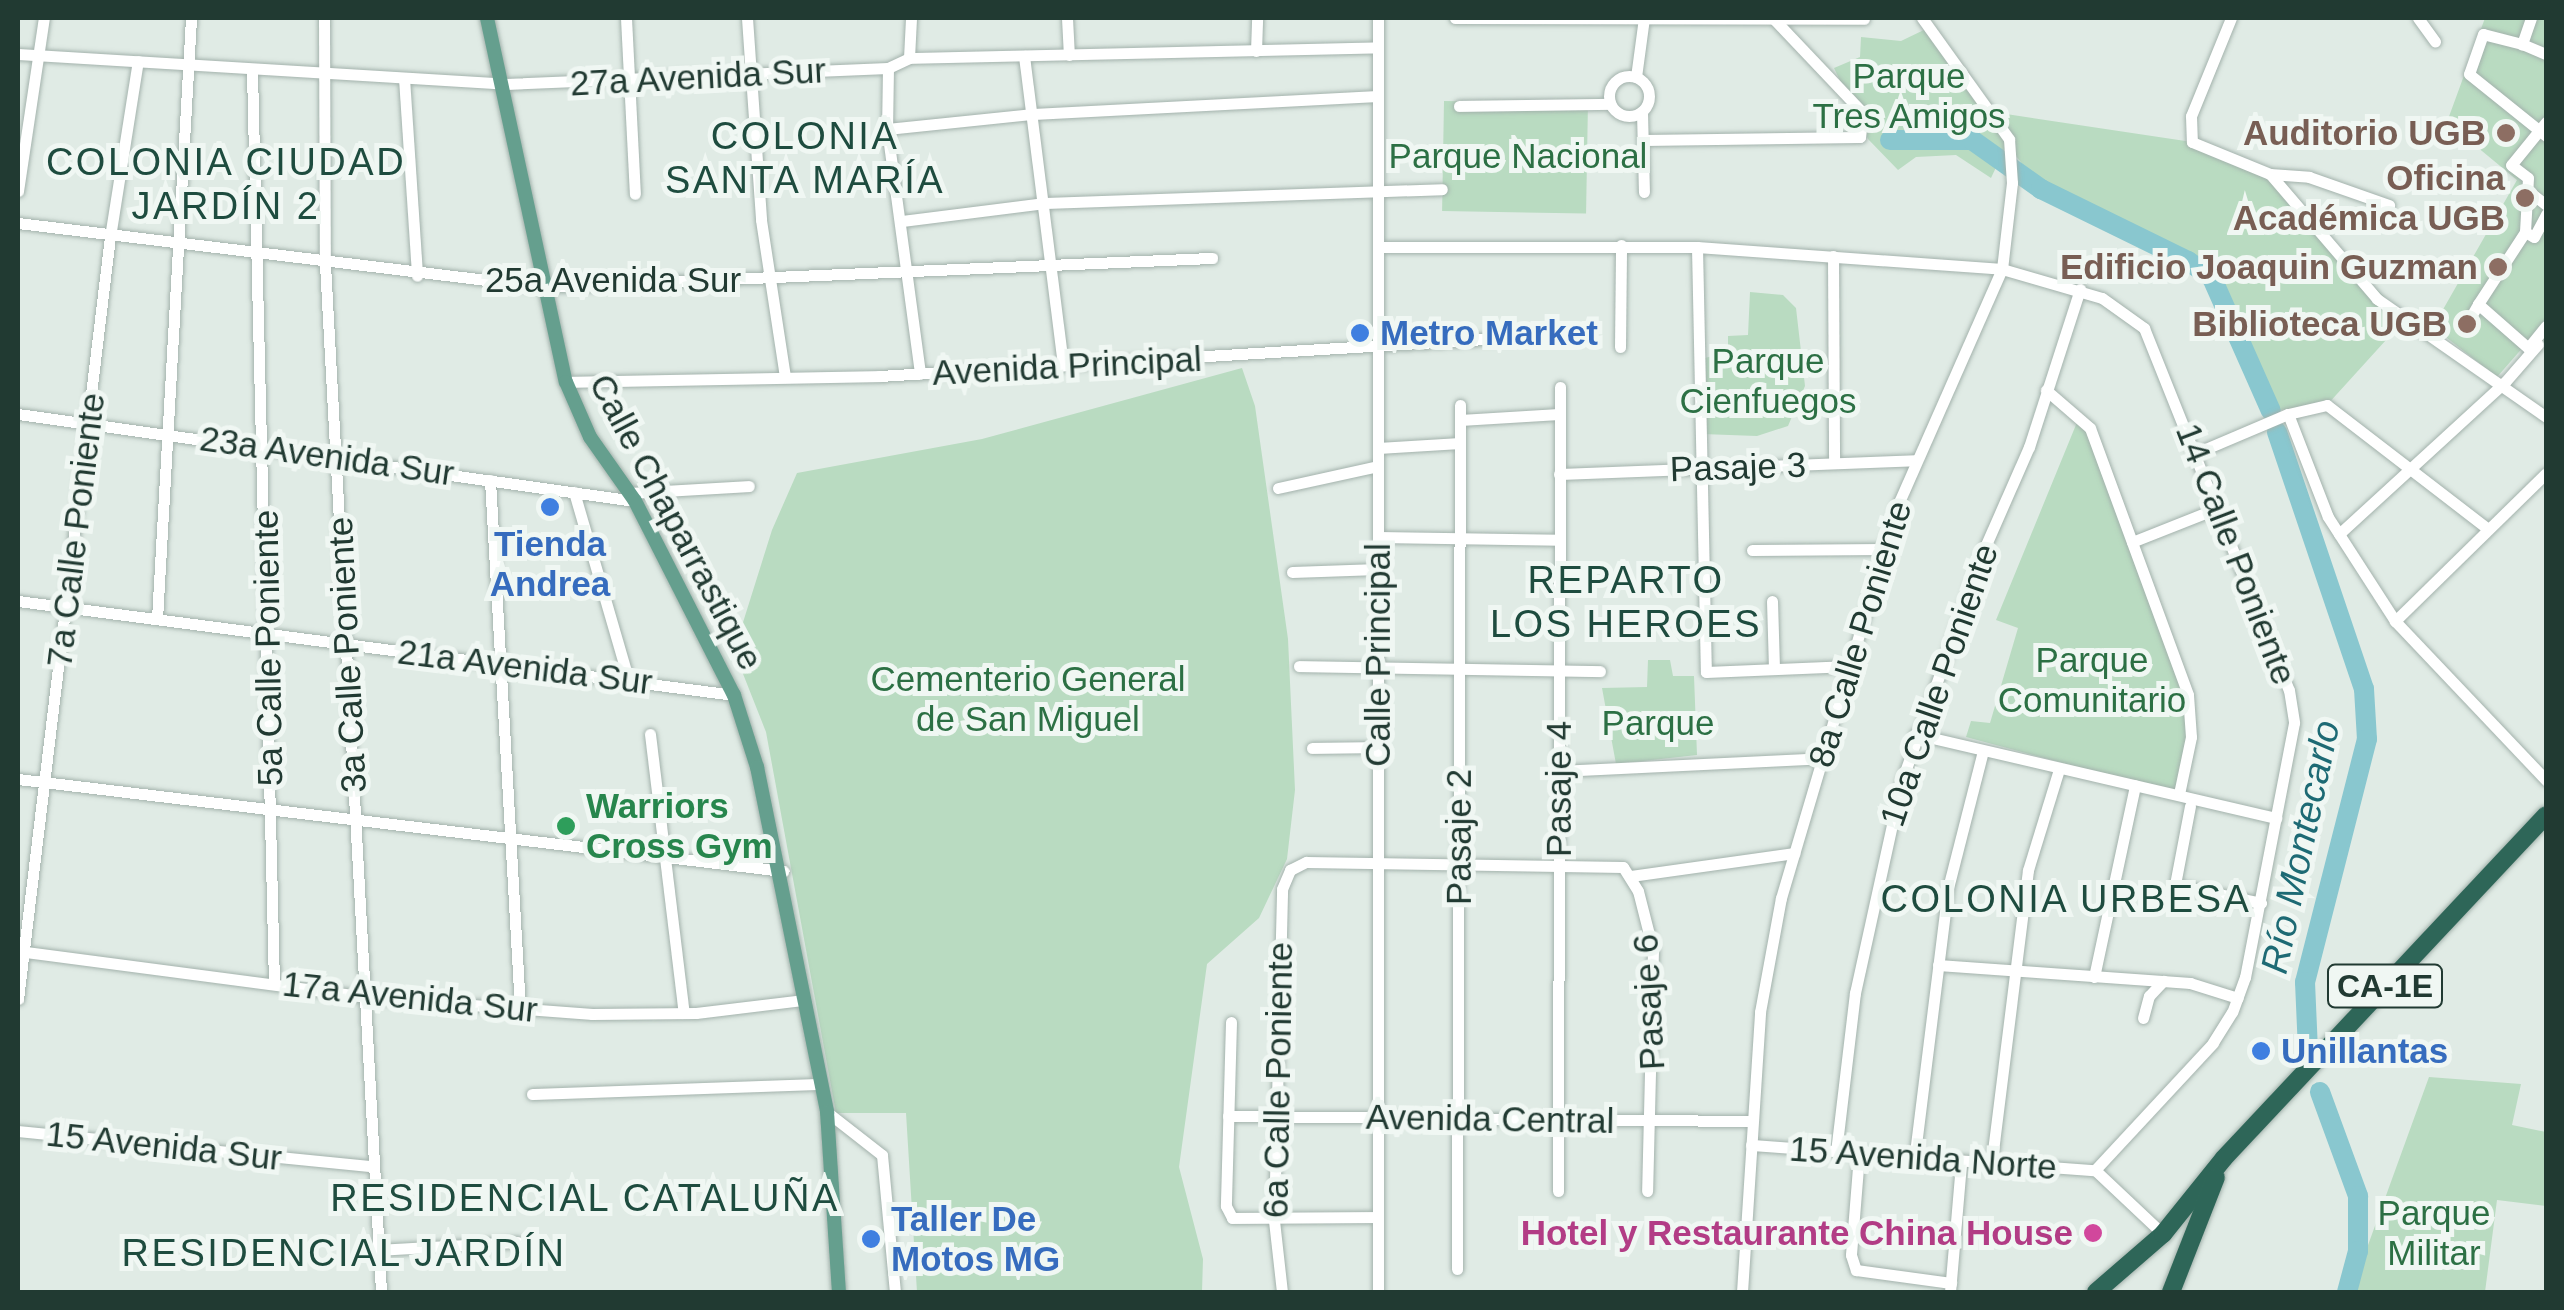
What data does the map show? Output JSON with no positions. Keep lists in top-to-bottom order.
{
  "streets": {
    "highway": ["CA-1E"],
    "main road": ["Calle Chaparrastique"],
    "street": [
      "27a Avenida Sur",
      "25a Avenida Sur",
      "Avenida Principal",
      "23a Avenida Sur",
      "Pasaje 3",
      "7a Calle Poniente",
      "14 Calle Poniente",
      "8a Calle Poniente",
      "5a Calle Poniente",
      "3a Calle Poniente",
      "Calle Principal",
      "21a Avenida Sur",
      "10a Calle Poniente",
      "Pasaje 4",
      "Pasaje 2",
      "17a Avenida Sur",
      "Pasaje 6",
      "6a Calle Poniente",
      "Avenida Central",
      "15 Avenida Sur",
      "15 Avenida Norte"
    ]
  },
  "crossings": [
    ["27a Avenida Sur", "Calle Chaparrastique"],
    ["27a Avenida Sur", "7a Calle Poniente"],
    ["27a Avenida Sur", "5a Calle Poniente"],
    ["27a Avenida Sur", "3a Calle Poniente"],
    ["27a Avenida Sur", "Calle Principal"],
    ["25a Avenida Sur", "Calle Chaparrastique"],
    ["25a Avenida Sur", "7a Calle Poniente"],
    ["25a Avenida Sur", "5a Calle Poniente"],
    ["25a Avenida Sur", "3a Calle Poniente"],
    ["Avenida Principal", "Calle Chaparrastique"],
    ["Avenida Principal", "Calle Principal"],
    ["23a Avenida Sur", "Calle Chaparrastique"],
    ["23a Avenida Sur", "7a Calle Poniente"],
    ["23a Avenida Sur", "5a Calle Poniente"],
    ["23a Avenida Sur", "3a Calle Poniente"],
    ["Pasaje 3", "8a Calle Poniente"],
    ["Pasaje 3", "Pasaje 4"],
    ["Calle Chaparrastique", "21a Avenida Sur"],
    ["Calle Chaparrastique", "17a Avenida Sur"],
    ["7a Calle Poniente", "21a Avenida Sur"],
    ["7a Calle Poniente", "17a Avenida Sur"],
    ["14 Calle Poniente", "10a Calle Poniente"],
    ["14 Calle Poniente", "15 Avenida Norte"],
    ["8a Calle Poniente", "Avenida Central"],
    ["8a Calle Poniente", "15 Avenida Norte"],
    ["5a Calle Poniente", "21a Avenida Sur"],
    ["5a Calle Poniente", "17a Avenida Sur"],
    ["3a Calle Poniente", "21a Avenida Sur"],
    ["3a Calle Poniente", "17a Avenida Sur"],
    ["3a Calle Poniente", "15 Avenida Sur"],
    ["Calle Principal", "6a Calle Poniente"],
    ["Calle Principal", "Avenida Central"],
    ["10a Calle Poniente", "15 Avenida Norte"],
    ["Pasaje 4", "Avenida Central"],
    ["Pasaje 2", "Avenida Central"],
    ["Pasaje 6", "Avenida Central"],
    ["6a Calle Poniente", "Avenida Central"]
  ],
  "districts": [
    "COLONIA SANTA MARÍA",
    "COLONIA CIUDAD JARDÍN 2",
    "REPARTO LOS HEROES",
    "COLONIA URBESA",
    "RESIDENCIAL CATALUÑA",
    "RESIDENCIAL JARDÍN"
  ],
  "water": ["Río Montecarlo"],
  "parks": [
    "Parque Tres Amigos",
    "Parque Nacional",
    "Parque Cienfuegos",
    "Parque Comunitario",
    "Cementerio General de San Miguel",
    "Parque",
    "Parque Militar"
  ],
  "places": [
    "Auditorio UGB",
    "Oficina Académica UGB",
    "Edificio Joaquin Guzman",
    "Biblioteca UGB",
    "Metro Market",
    "Tienda Andrea",
    "Warriors Cross Gym",
    "Unillantas",
    "Hotel y Restaurante China House",
    "Taller De Motos MG"
  ]
}
